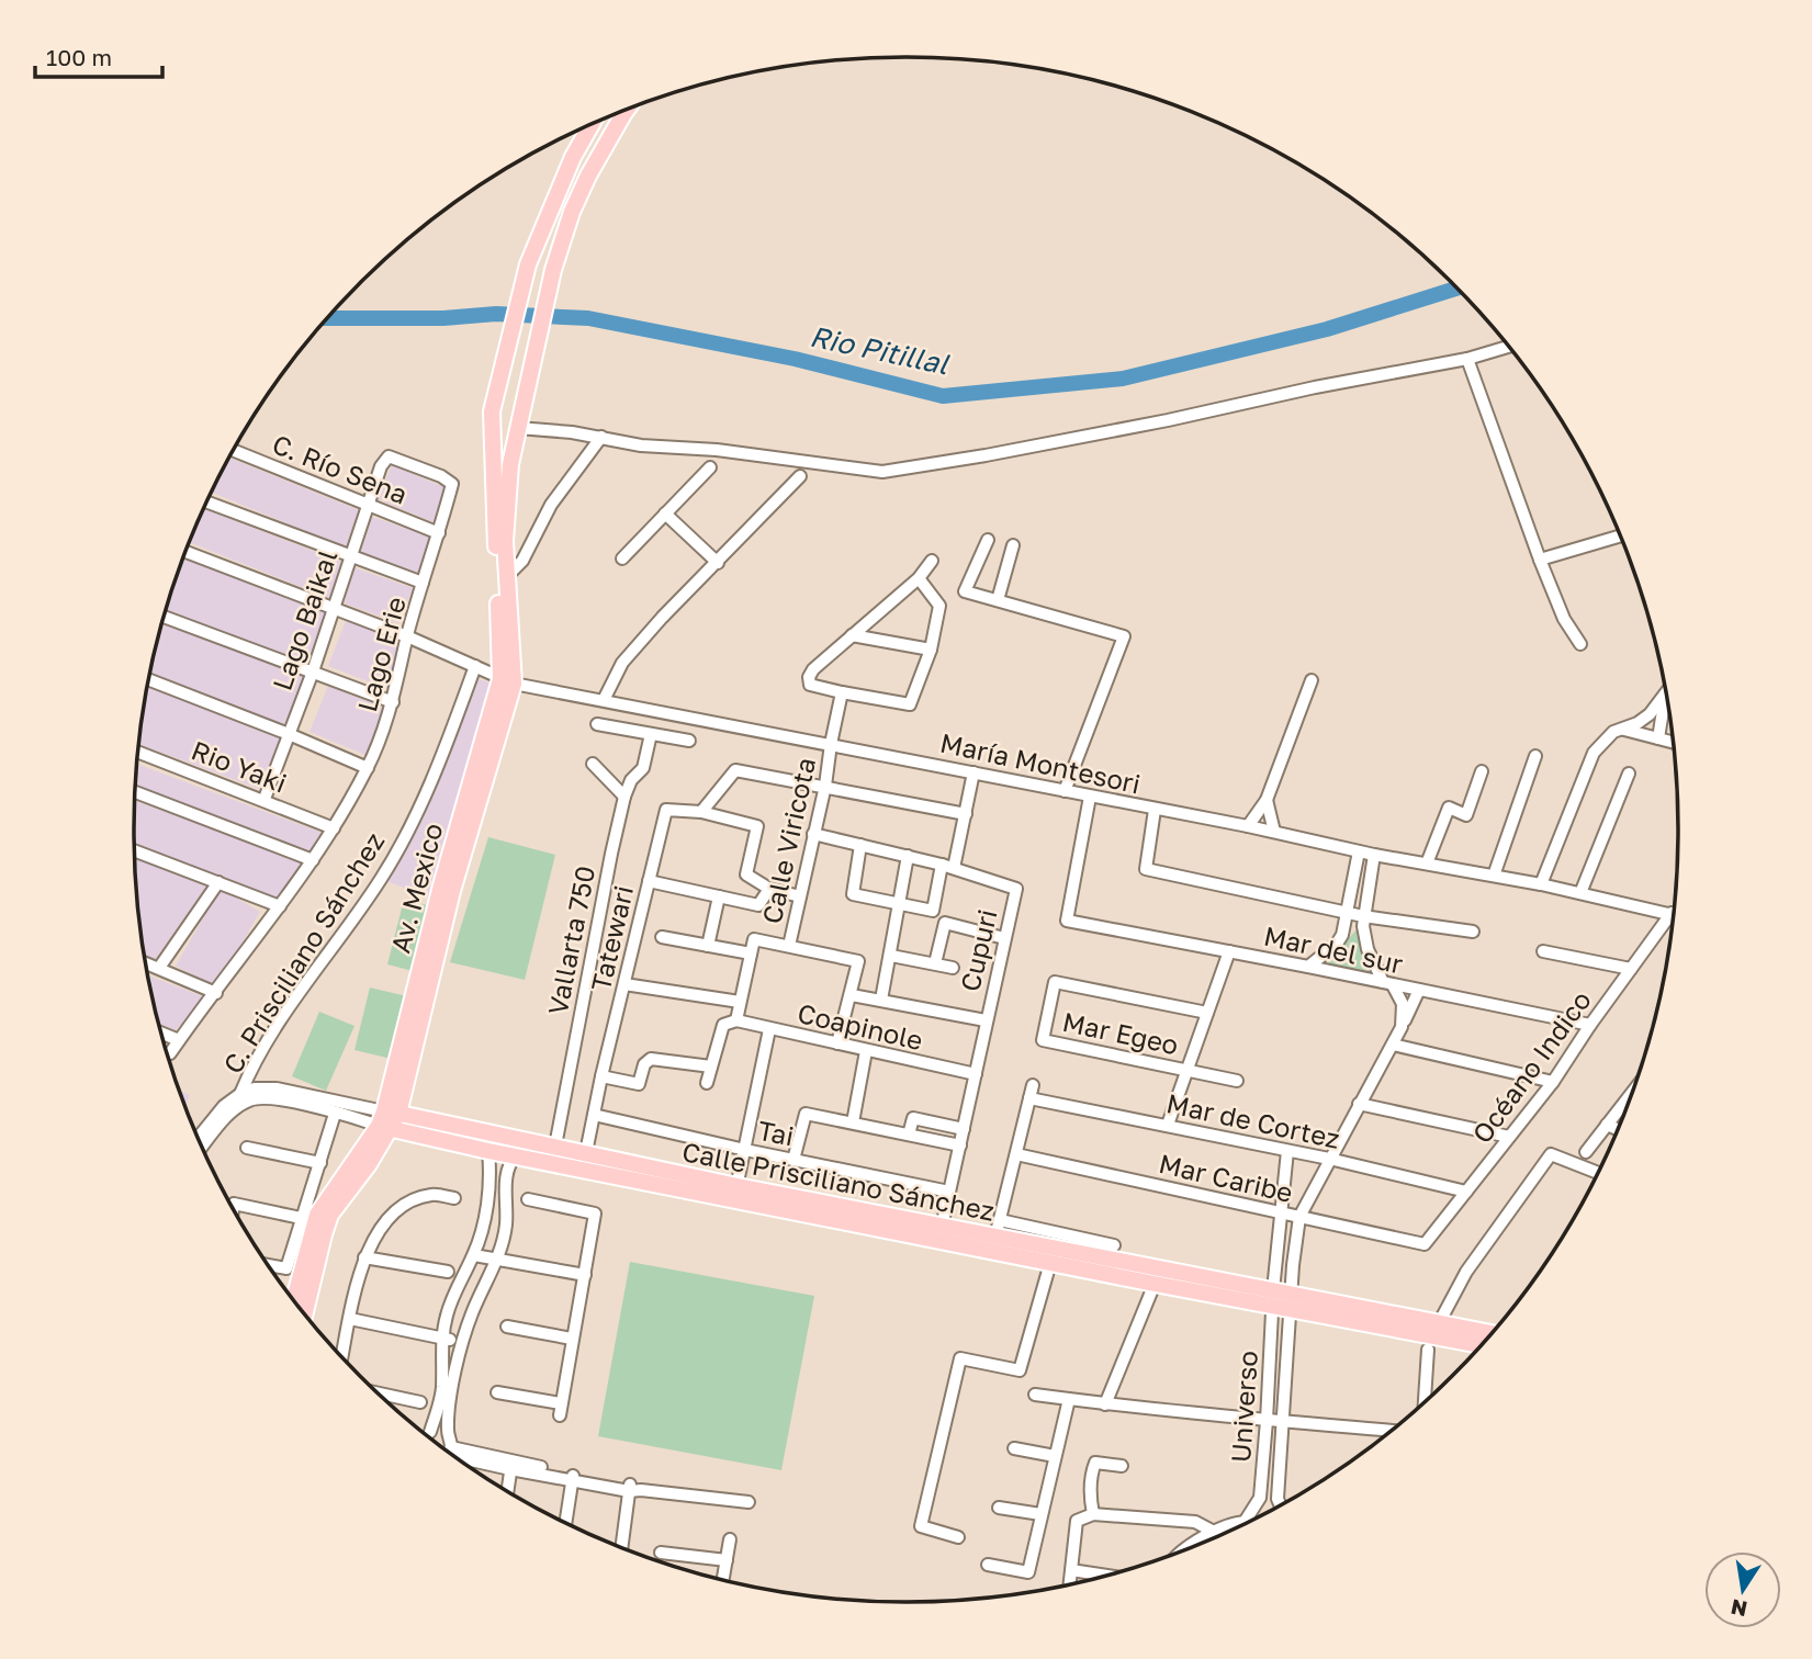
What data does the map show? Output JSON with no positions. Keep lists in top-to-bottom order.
{
  "streets": {
    "main road": ["Av. Mexico", "Calle Prisciliano Sánchez"],
    "street": [
      "C. Río Sena",
      "Lago Baikal",
      "Lago Erie",
      "María Montesori",
      "Rio Yaki",
      "Calle Viricota",
      "Tatewari",
      "Vallarta 750",
      "Mar del sur",
      "Cupuri",
      "C. Prisciliano Sánchez",
      "Coapinole",
      "Mar Egeo",
      "Océano Indico",
      "Mar de Cortez",
      "Tai",
      "Mar Caribe",
      "Universo"
    ]
  },
  "crossings": [
    ["C. Río Sena", "Lago Baikal"],
    ["C. Río Sena", "Lago Erie"],
    ["Lago Baikal", "Lago Erie"],
    ["Lago Baikal", "María Montesori"],
    ["Lago Baikal", "Rio Yaki"],
    ["Lago Erie", "María Montesori"],
    ["Lago Erie", "Rio Yaki"],
    ["María Montesori", "Calle Viricota"],
    ["María Montesori", "Av. Mexico"],
    ["María Montesori", "Mar del sur"],
    ["María Montesori", "C. Prisciliano Sánchez"],
    ["Calle Viricota", "Cupuri"],
    ["Av. Mexico", "Calle Prisciliano Sánchez"],
    ["Tatewari", "Tai"],
    ["Tatewari", "Calle Prisciliano Sánchez"],
    ["Vallarta 750", "Calle Prisciliano Sánchez"],
    ["Mar del sur", "Océano Indico"],
    ["Mar del sur", "Universo"],
    ["Cupuri", "Coapinole"],
    ["Cupuri", "Tai"],
    ["Cupuri", "Calle Prisciliano Sánchez"],
    ["C. Prisciliano Sánchez", "Calle Prisciliano Sánchez"],
    ["Océano Indico", "Mar de Cortez"],
    ["Océano Indico", "Mar Caribe"],
    ["Mar de Cortez", "Universo"],
    ["Mar Caribe", "Universo"],
    ["Calle Prisciliano Sánchez", "Universo"]
  ],
  "water": ["Rio Pitillal"],
  "scale_bar": "100 m",
  "north": "bottom"
}
